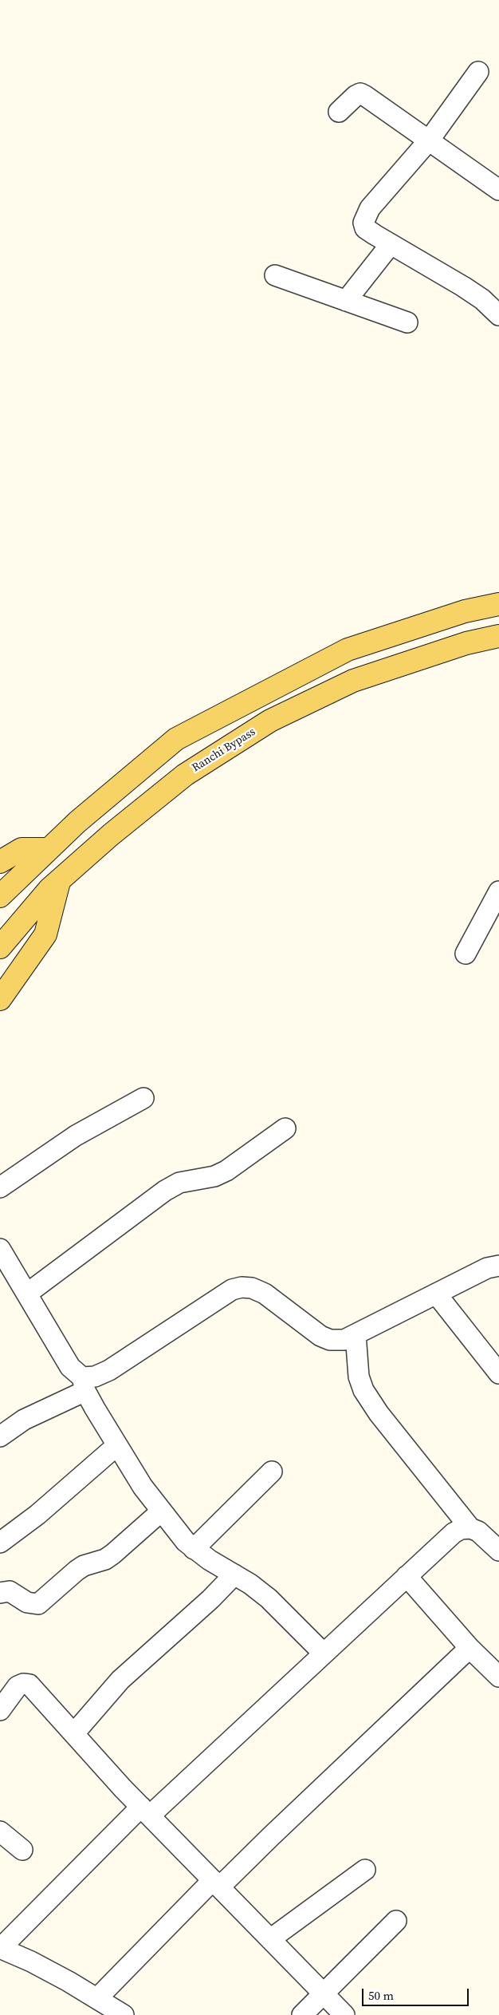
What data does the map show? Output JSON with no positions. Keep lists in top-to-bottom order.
{
  "streets": {
    "main road": ["Ranchi Bypass"]
  },
  "scale_bar": "50 m"
}
